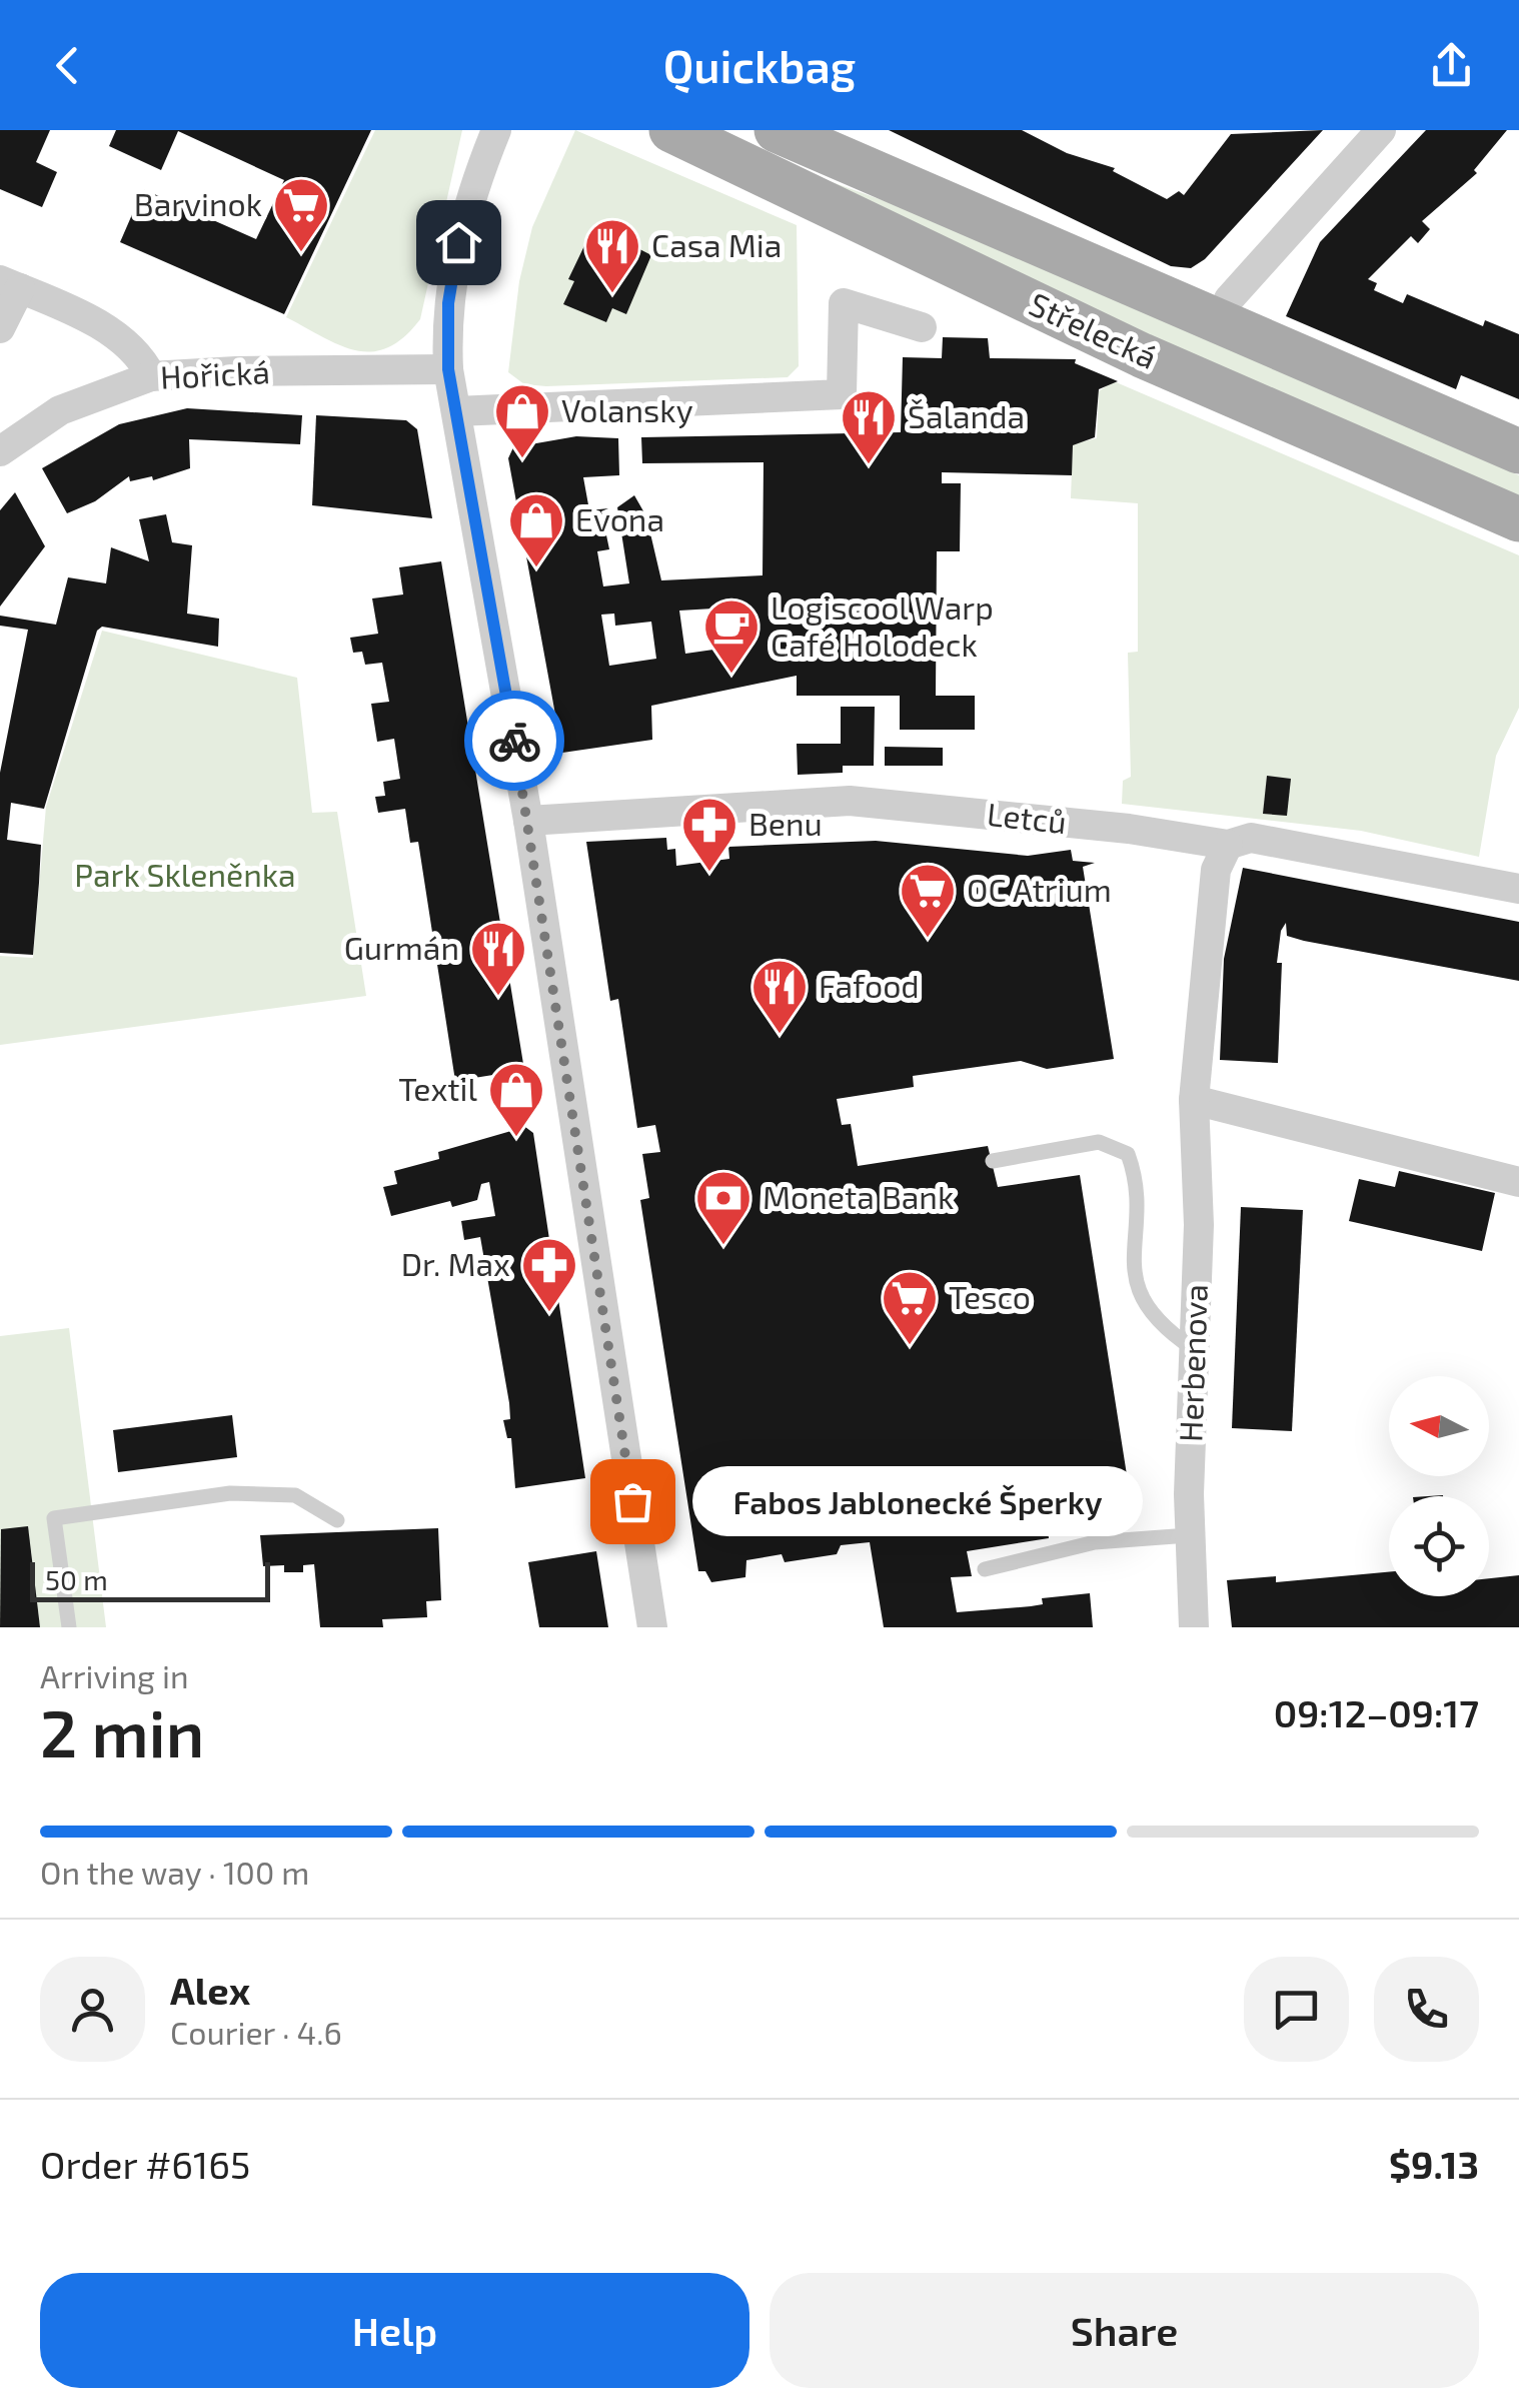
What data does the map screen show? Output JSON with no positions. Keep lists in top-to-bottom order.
{
  "streets": {
    "main road": ["Střelecká"],
    "street": ["Hořická", "Letců", "Herbenova"]
  },
  "crossings": [
    ["Letců", "Herbenova"]
  ],
  "parks": ["Park Skleněnka"],
  "places": {
    "supermarket": ["Barvinok", "OC Atrium", "Tesco"],
    "restaurant": [
      "Casa Mia",
      "Šalanda",
      "Gurmán",
      "Fafood"
    ],
    "shop": ["Volansky", "Evona", "Textil"],
    "cafe": ["Logiscool Warp Café Holodeck"],
    "pharmacy": ["Benu", "Dr. Max"],
    "bank": ["Moneta Bank"],
    "other": ["Fabos Jablonecké Šperky"]
  },
  "scale_bar": "50 m",
  "north": "left",
  "page": {
    "header": "Quickbag",
    "bubble": "Fabos Jablonecké Šperky",
    "scale": "50 m",
    "heading": ["2 min", "Arriving in", "09:12–09:17"],
    "panel": [
      "Alex",
      "Courier · 4.6",
      "Order #6165",
      "$9.13"
    ],
    "bar": "On the way · 100 m",
    "buttons": ["Help", "Share"]
  }
}
